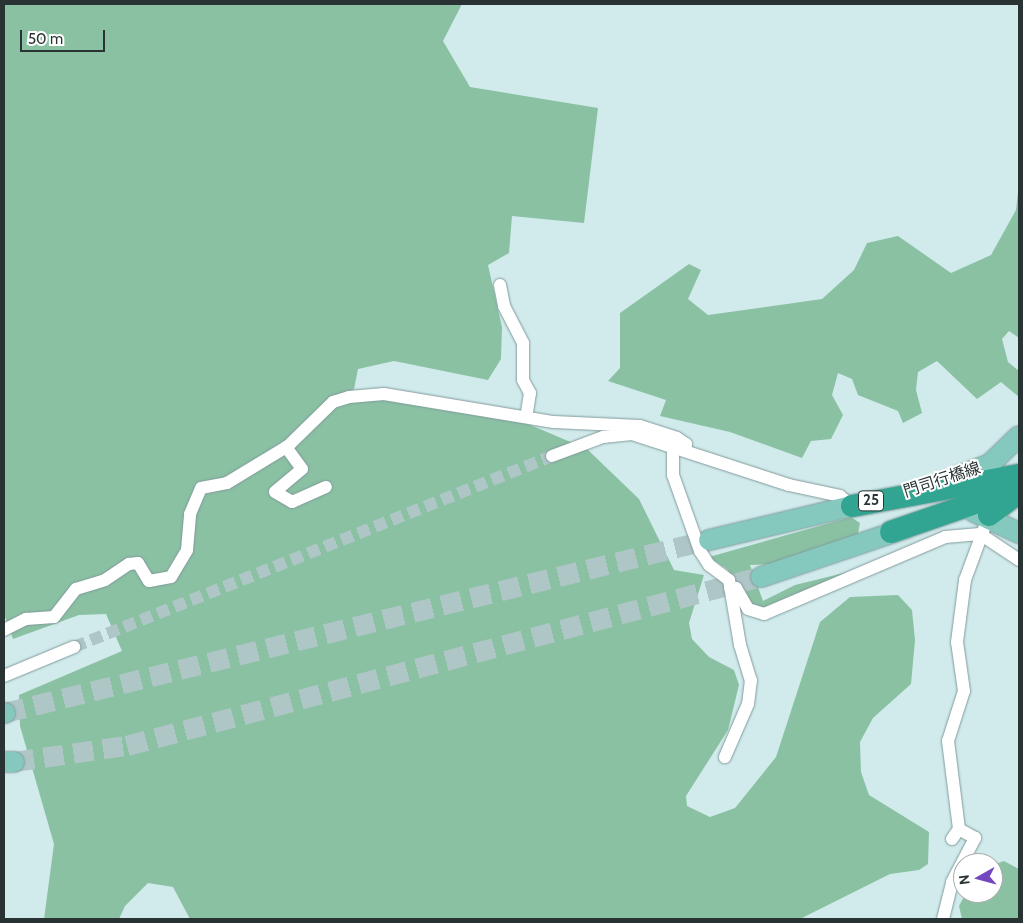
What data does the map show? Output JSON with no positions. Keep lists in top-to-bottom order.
{
  "streets": {
    "main road": ["門司行橋線", "25"]
  },
  "scale_bar": "50 m",
  "north": "left"
}
